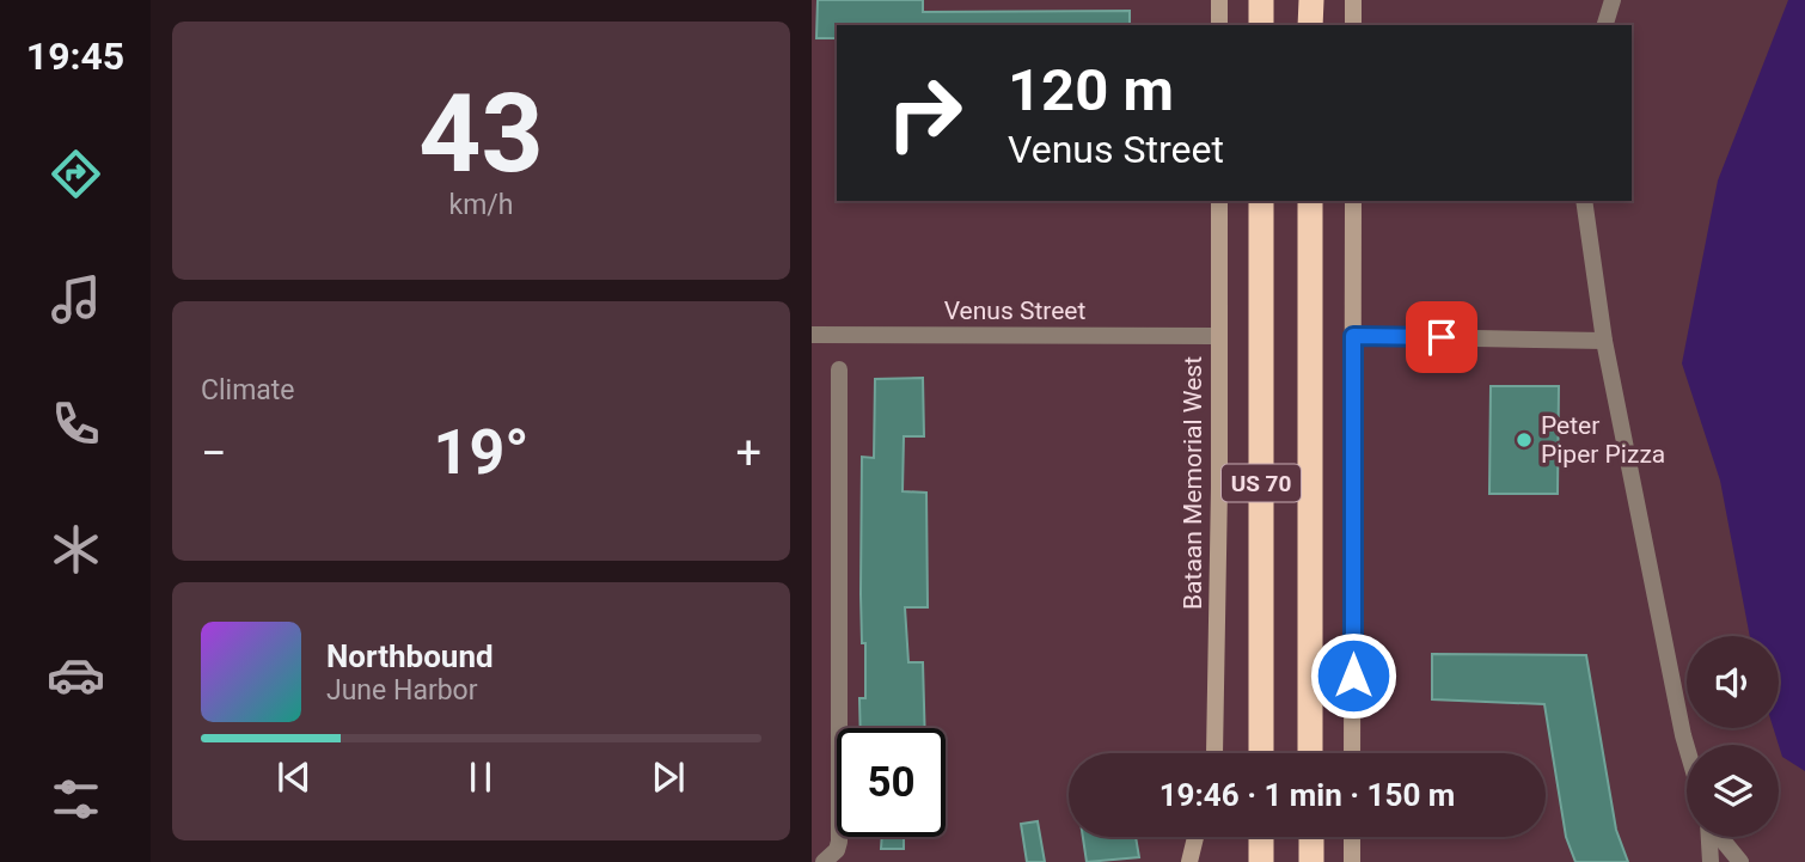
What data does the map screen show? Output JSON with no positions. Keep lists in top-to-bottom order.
{
  "streets": {
    "highway": ["US 70"],
    "main road": ["Bataan Memorial West"],
    "street": ["Venus Street"]
  },
  "crossings": [
    ["Venus Street", "Bataan Memorial West"]
  ],
  "places": ["Peter Piper Pizza"],
  "page": {
    "tabs": "19:45",
    "tile": [
      ["43", "km/h"],
      "Climate"
    ],
    "turn": ["120 m", "Venus Street"],
    "heat": ["−", "19°", "+"],
    "song": ["Northbound", "June Harbor"],
    "limit": "50",
    "trip": "19:46 · 1 min · 150 m"
  }
}
